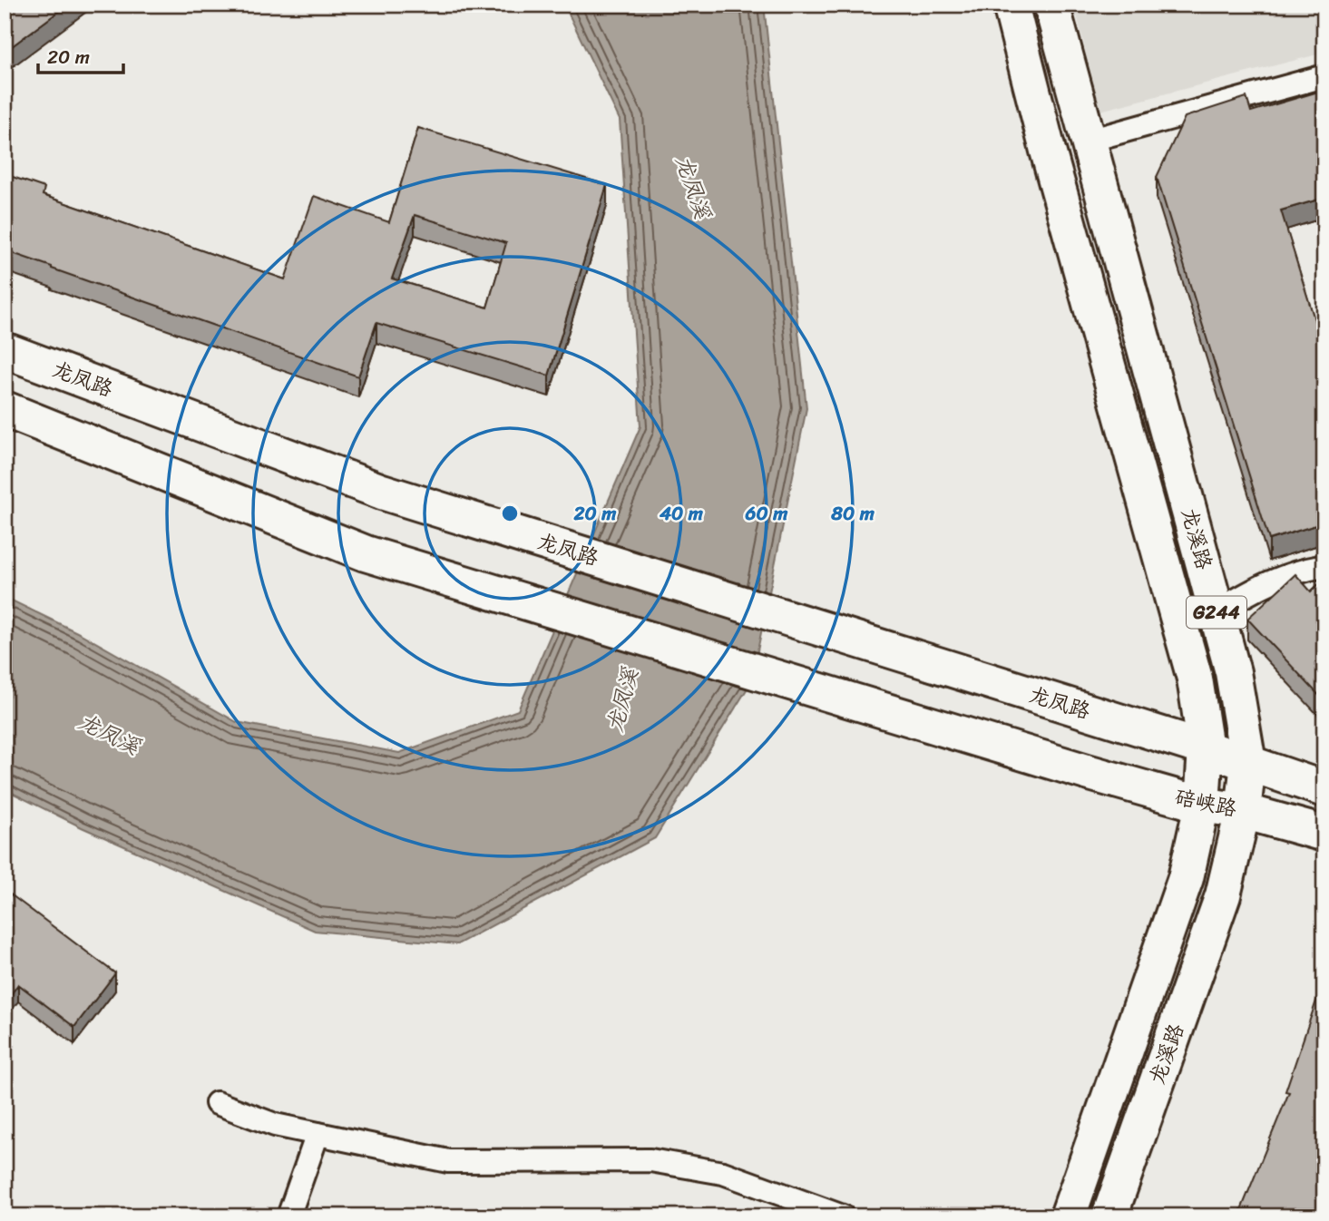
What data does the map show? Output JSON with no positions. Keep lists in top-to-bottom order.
{
  "streets": {
    "main road": [
      "龙凤路",
      "龙溪路",
      "G244",
      "碚峡路"
    ]
  },
  "crossings": [
    ["龙凤路", "龙溪路"],
    ["龙溪路", "碚峡路"]
  ],
  "water": ["龙凤溪"],
  "scale_bar": "20 m",
  "rings": [
    "20 m",
    "40 m",
    "60 m",
    "80 m"
  ]
}
